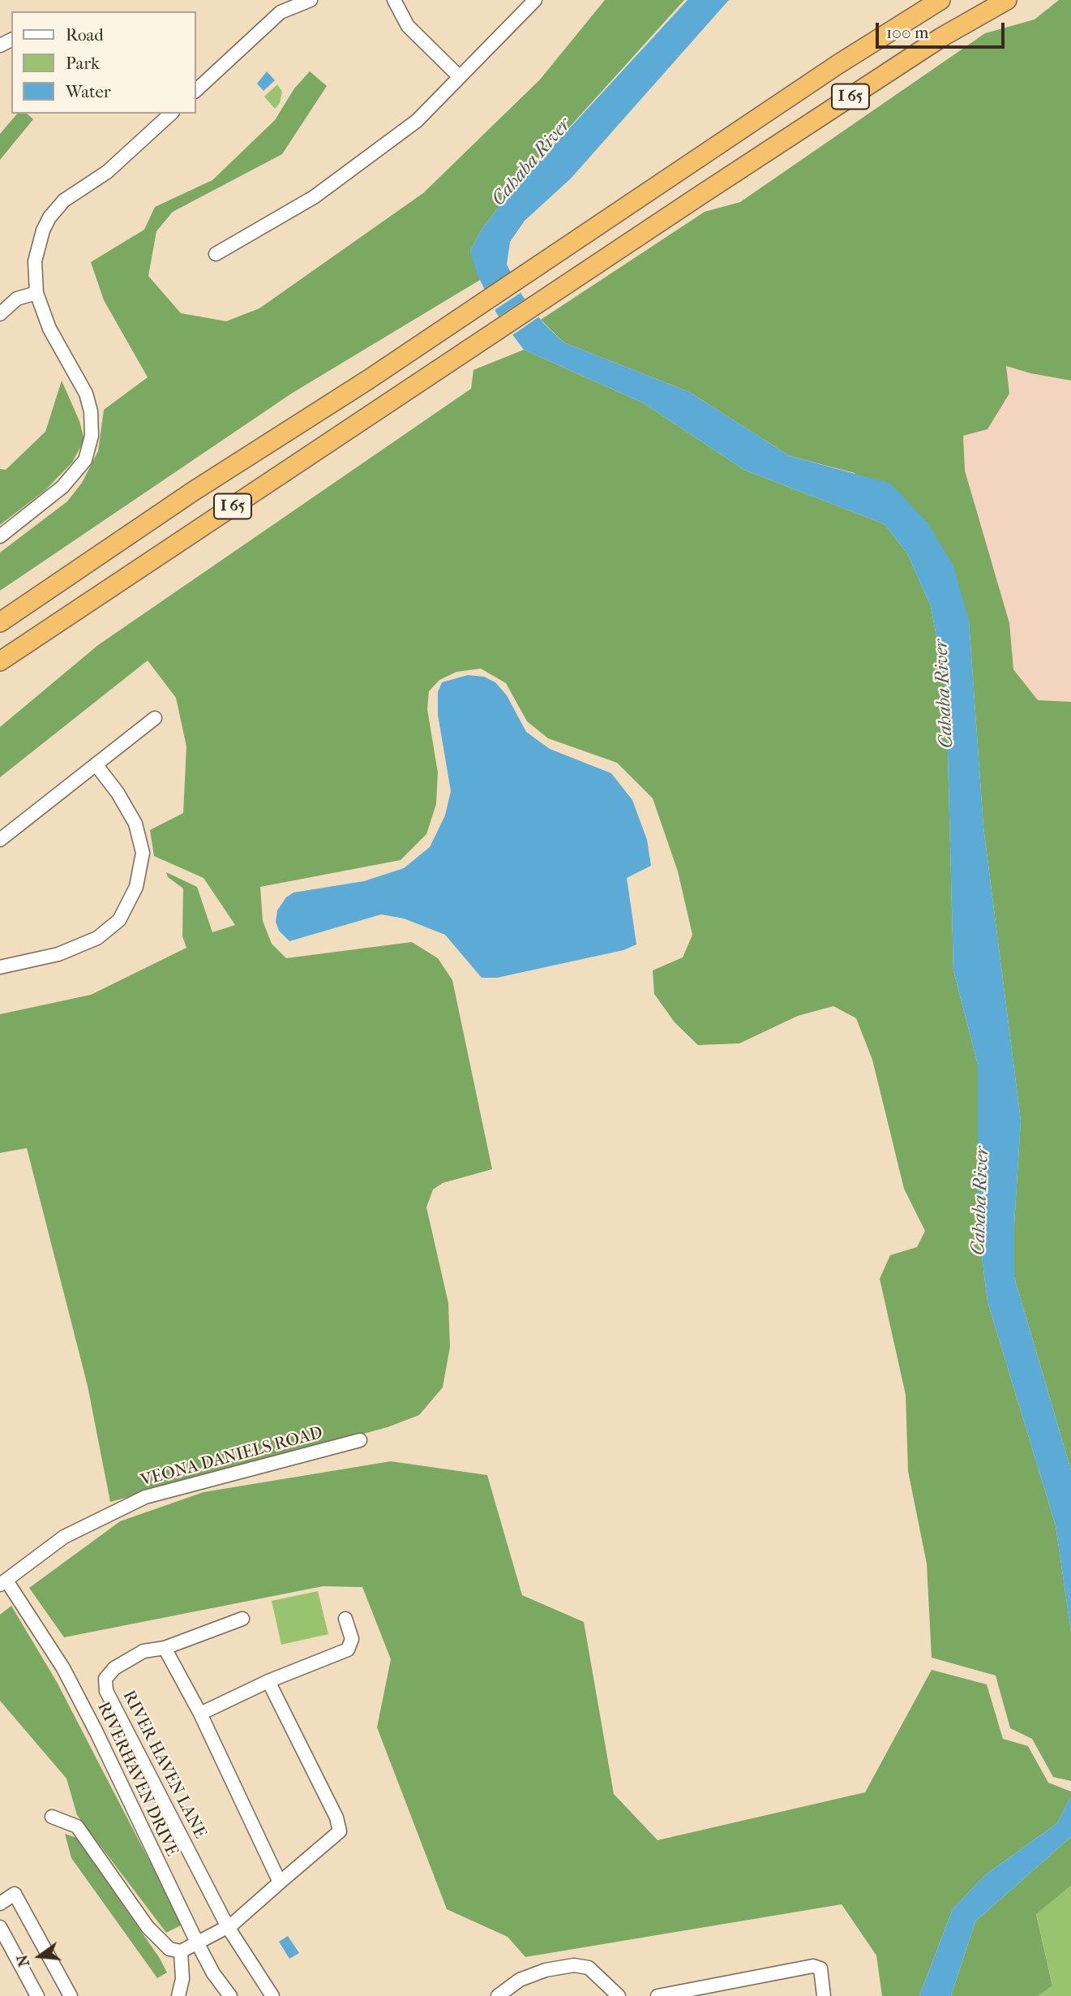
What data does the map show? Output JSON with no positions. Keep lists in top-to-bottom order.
{
  "streets": {
    "highway": ["I 65"],
    "street": ["VEONA DANIELS ROAD", "RIVER HAVEN LANE", "RIVERHAVEN DRIVE"]
  },
  "crossings": [
    ["VEONA DANIELS ROAD", "RIVERHAVEN DRIVE"]
  ],
  "water": ["Cahaba River"],
  "legend": ["Road", "Park", "Water"],
  "scale_bar": "100 m",
  "north": "left"
}
